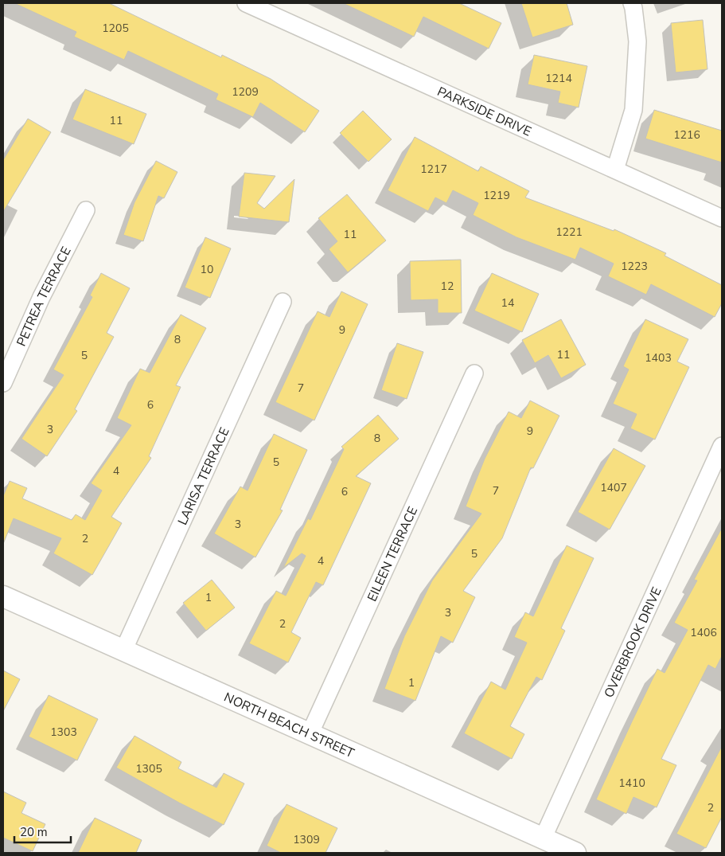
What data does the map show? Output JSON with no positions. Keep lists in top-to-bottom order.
{
  "streets": {
    "street": [
      "PARKSIDE DRIVE",
      "PETREA TERRACE",
      "LARISA TERRACE",
      "EILEEN TERRACE",
      "OVERBROOK DRIVE",
      "NORTH BEACH STREET"
    ]
  },
  "crossings": [
    ["LARISA TERRACE", "NORTH BEACH STREET"],
    ["EILEEN TERRACE", "NORTH BEACH STREET"],
    ["OVERBROOK DRIVE", "NORTH BEACH STREET"]
  ],
  "house_numbers": [
    "1205",
    "1214",
    "1209",
    "11",
    "1216",
    "1217",
    "1219",
    "1221",
    "11",
    "1223",
    "10",
    "12",
    "14",
    "9",
    "8",
    "11",
    "5",
    "1403",
    "7",
    "6",
    "3",
    "9",
    "8",
    "5",
    "4",
    "1407",
    "7",
    "6",
    "3",
    "2",
    "5",
    "4",
    "1",
    "3",
    "2",
    "1406",
    "1",
    "1303",
    "1305",
    "1410",
    "2",
    "1309"
  ],
  "scale_bar": "20 m"
}
